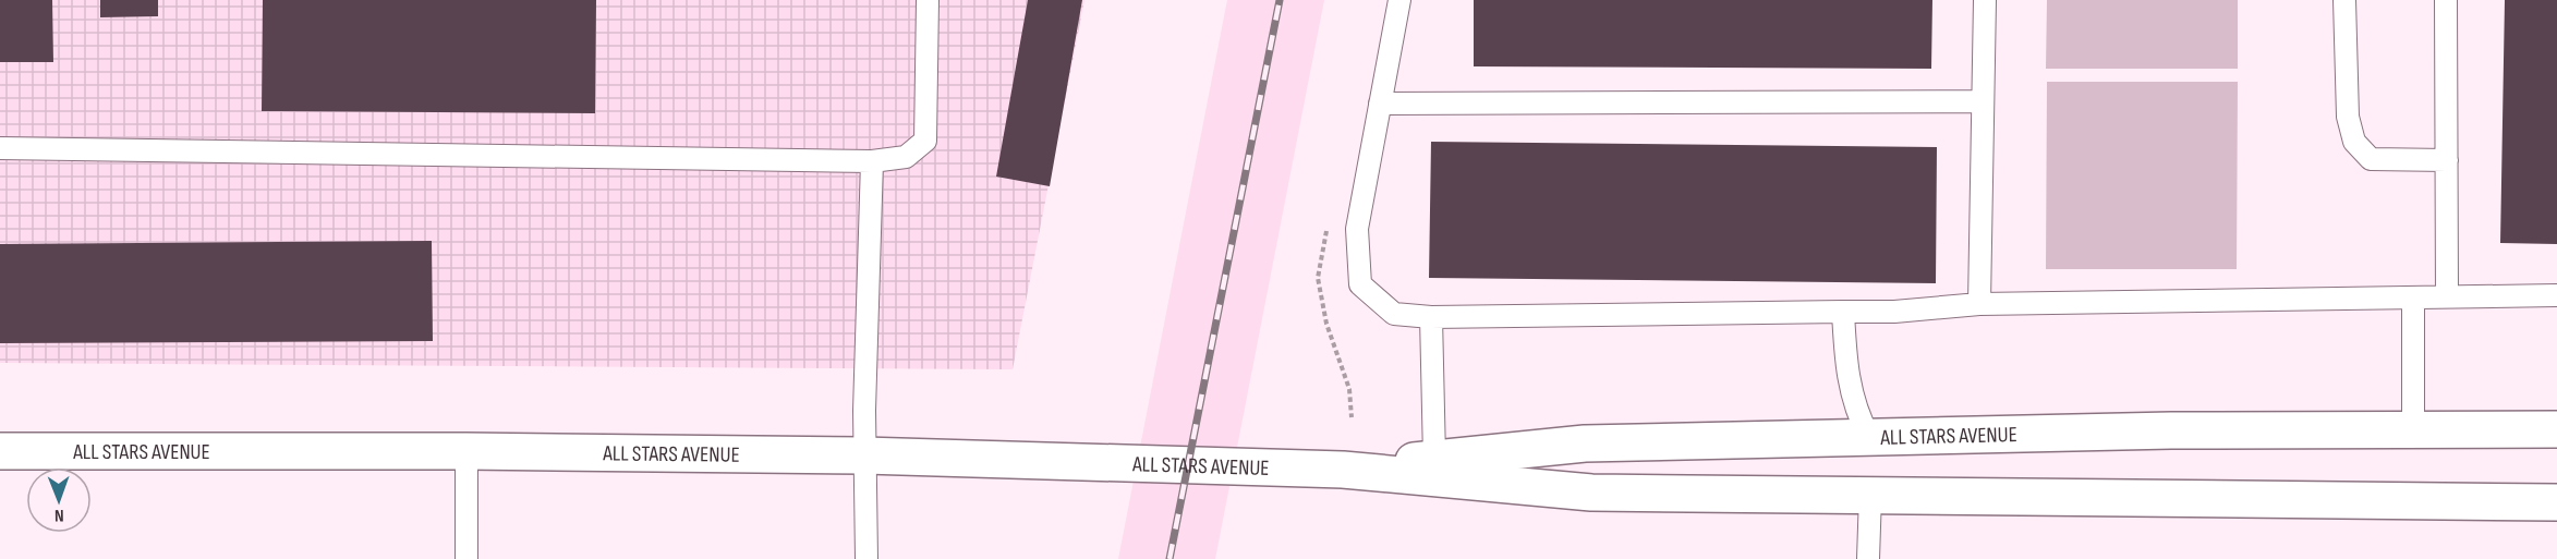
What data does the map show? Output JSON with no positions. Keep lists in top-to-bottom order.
{
  "streets": {
    "street": ["ALL STARS AVENUE"]
  },
  "north": "bottom"
}
